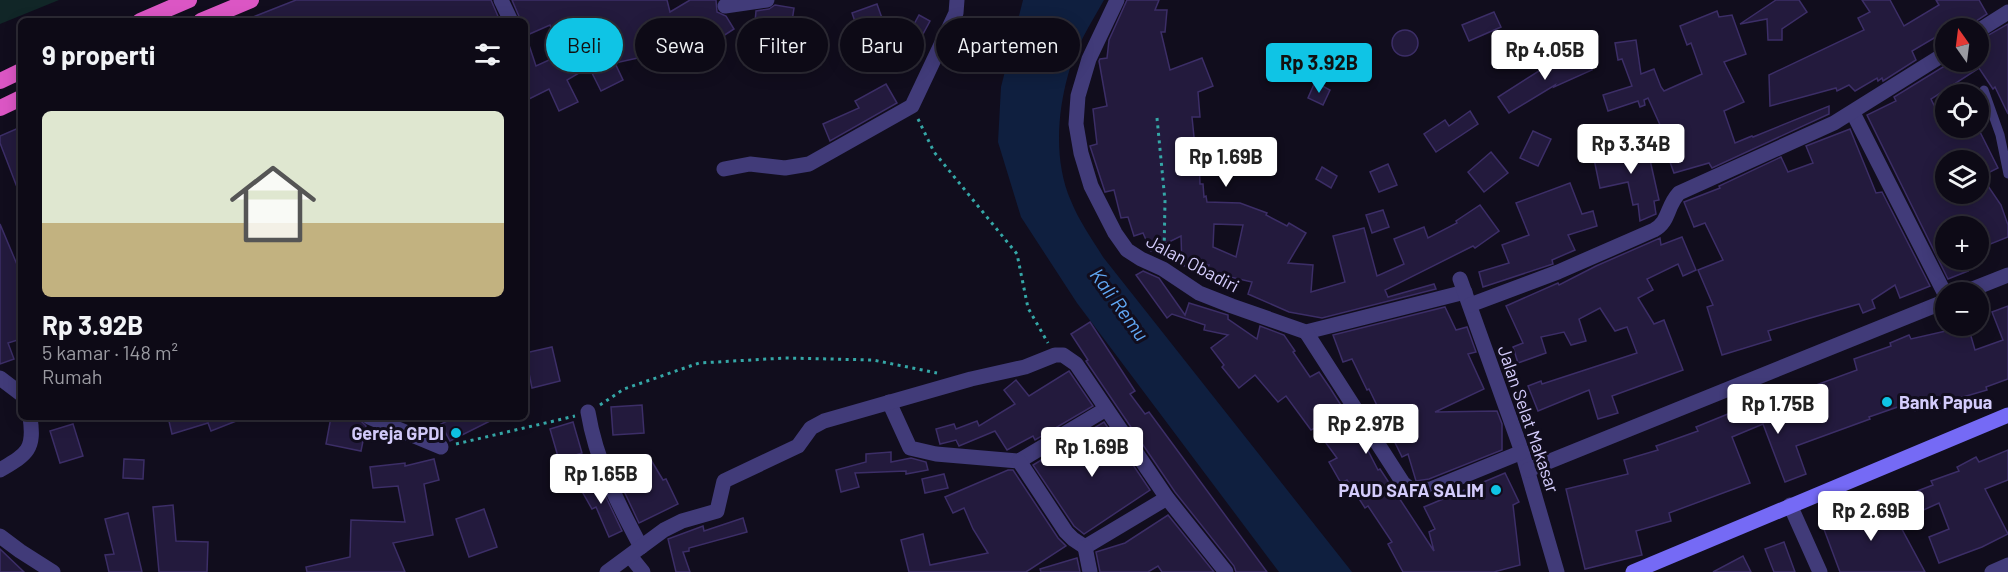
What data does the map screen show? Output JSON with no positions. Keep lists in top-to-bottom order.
{
  "streets": {
    "street": ["Jalan Obadiri", "Jalan Selat Makasar"]
  },
  "water": ["Kali Remu"],
  "places": ["Bank Papua", "Gereja GPDI", "PAUD SAFA SALIM"],
  "north": "top",
  "page": {
    "map_buttons": ["+", "−"],
    "chip": [
      "Beli",
      "Sewa",
      "Filter",
      "Baru",
      "Apartemen"
    ],
    "heading": "9 properti",
    "price": [
      "Rp 4.05B",
      "Rp 3.92B",
      "Rp 3.34B",
      "Rp 1.69B",
      "Rp 1.75B",
      "Rp 2.97B",
      "Rp 1.69B",
      "Rp 1.65B",
      "Rp 2.69B"
    ],
    "list": [
      {
        "name": "Rp 3.92B",
        "note": "5 kamar · 148 m² · Rumah"
      }
    ]
  }
}
